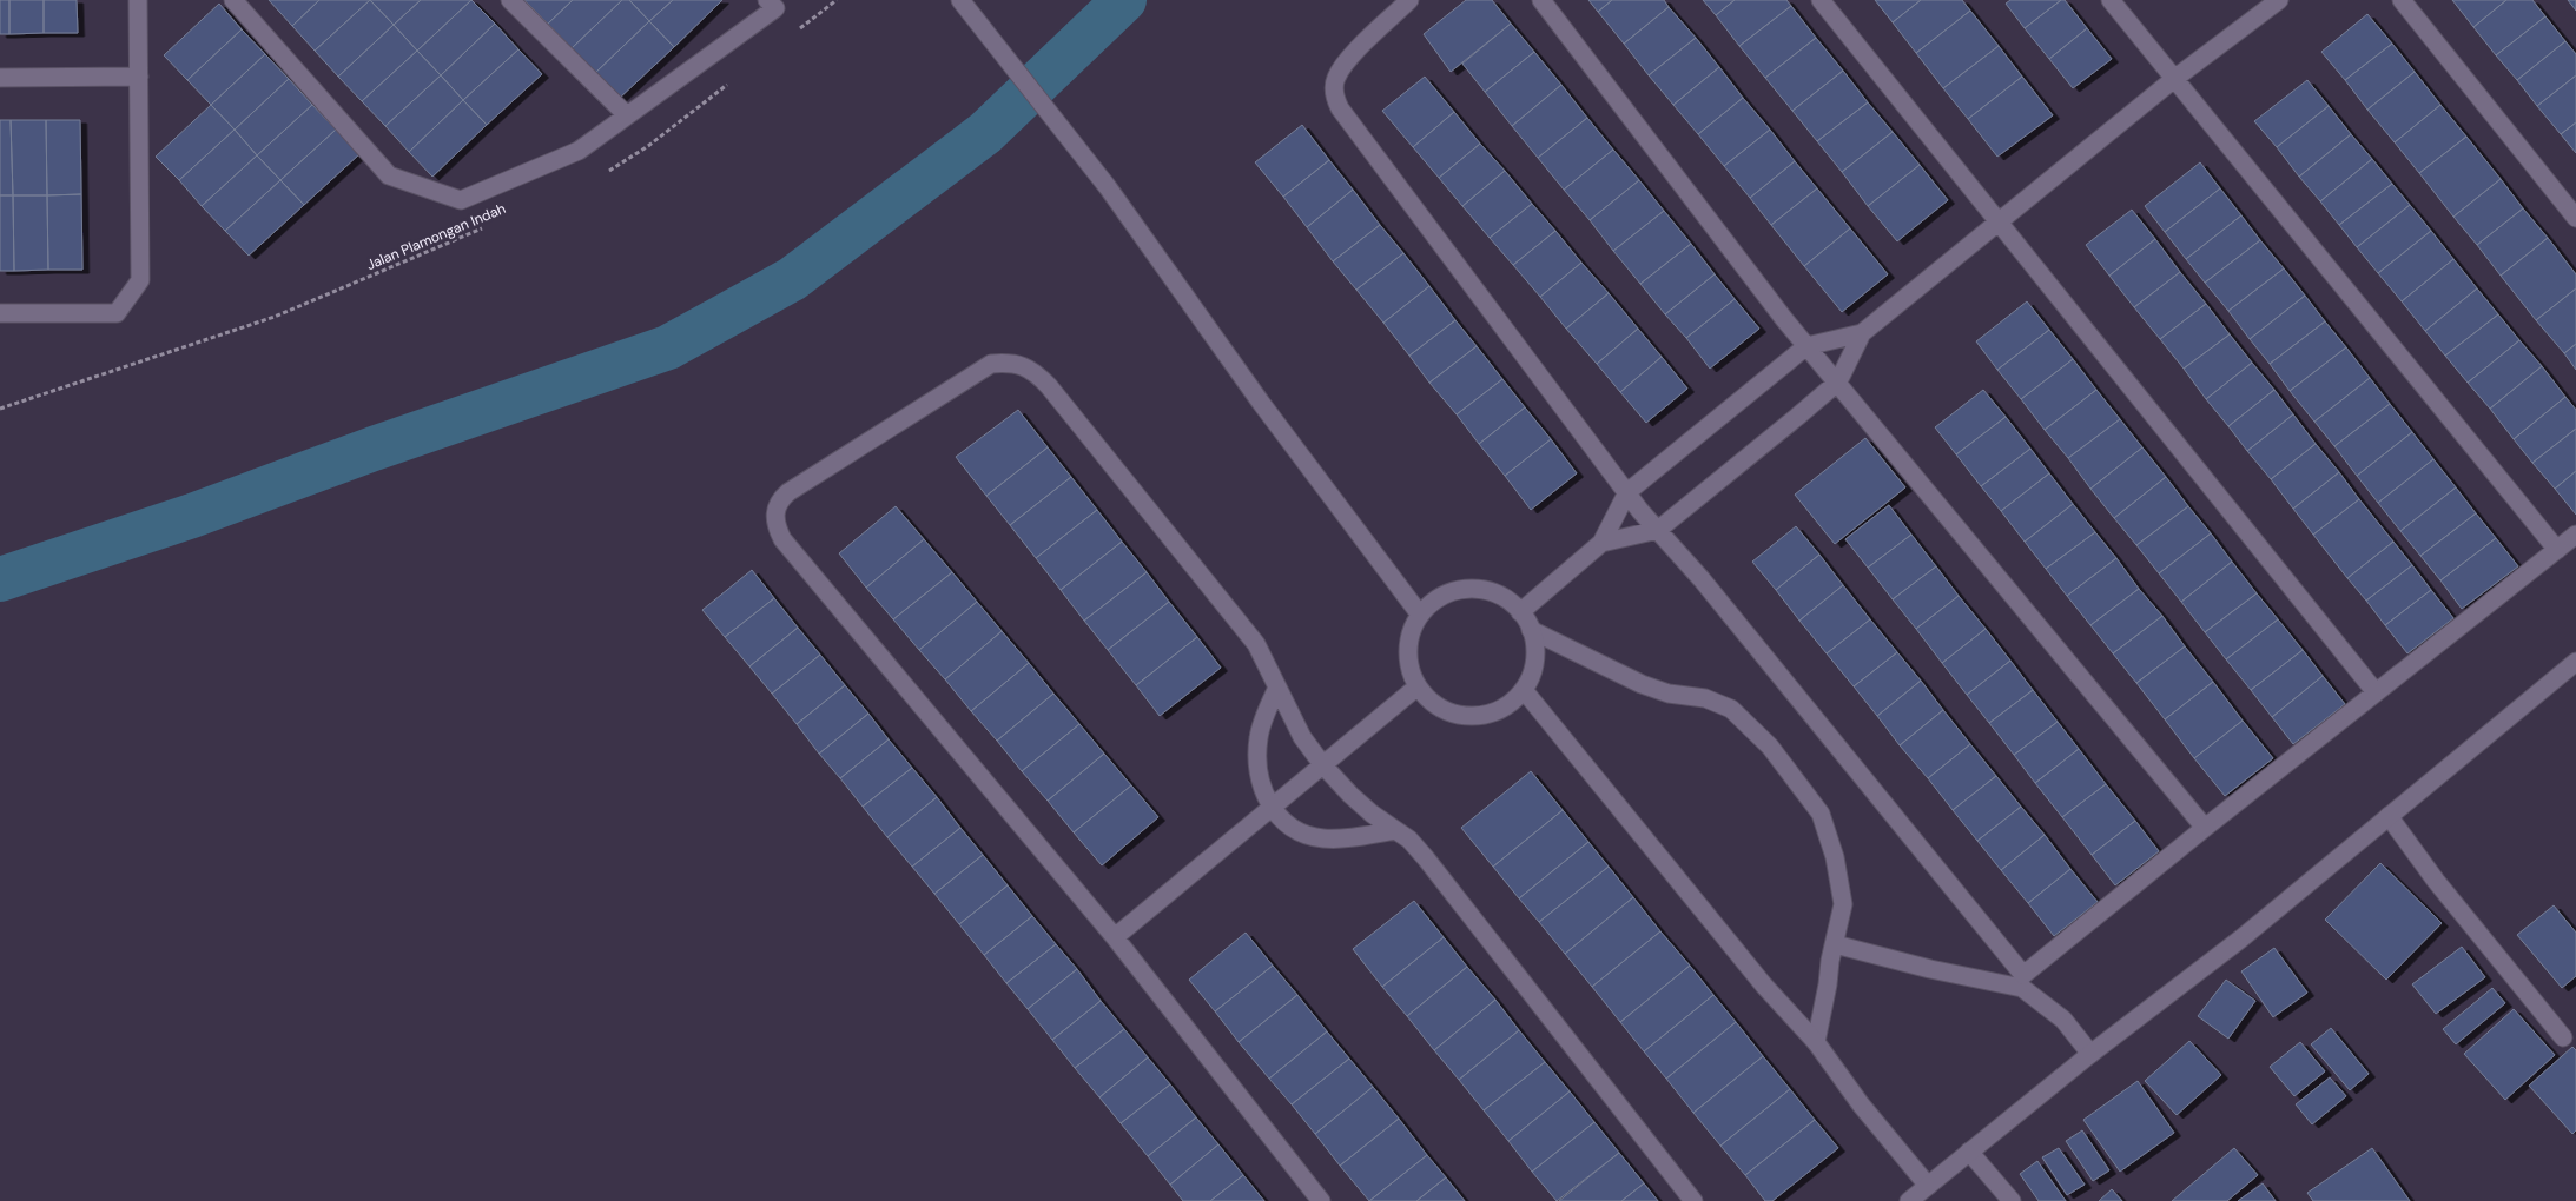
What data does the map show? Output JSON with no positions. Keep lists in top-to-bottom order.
{
  "streets": {
    "path": ["Jalan Plamongan Indah"]
  }
}
